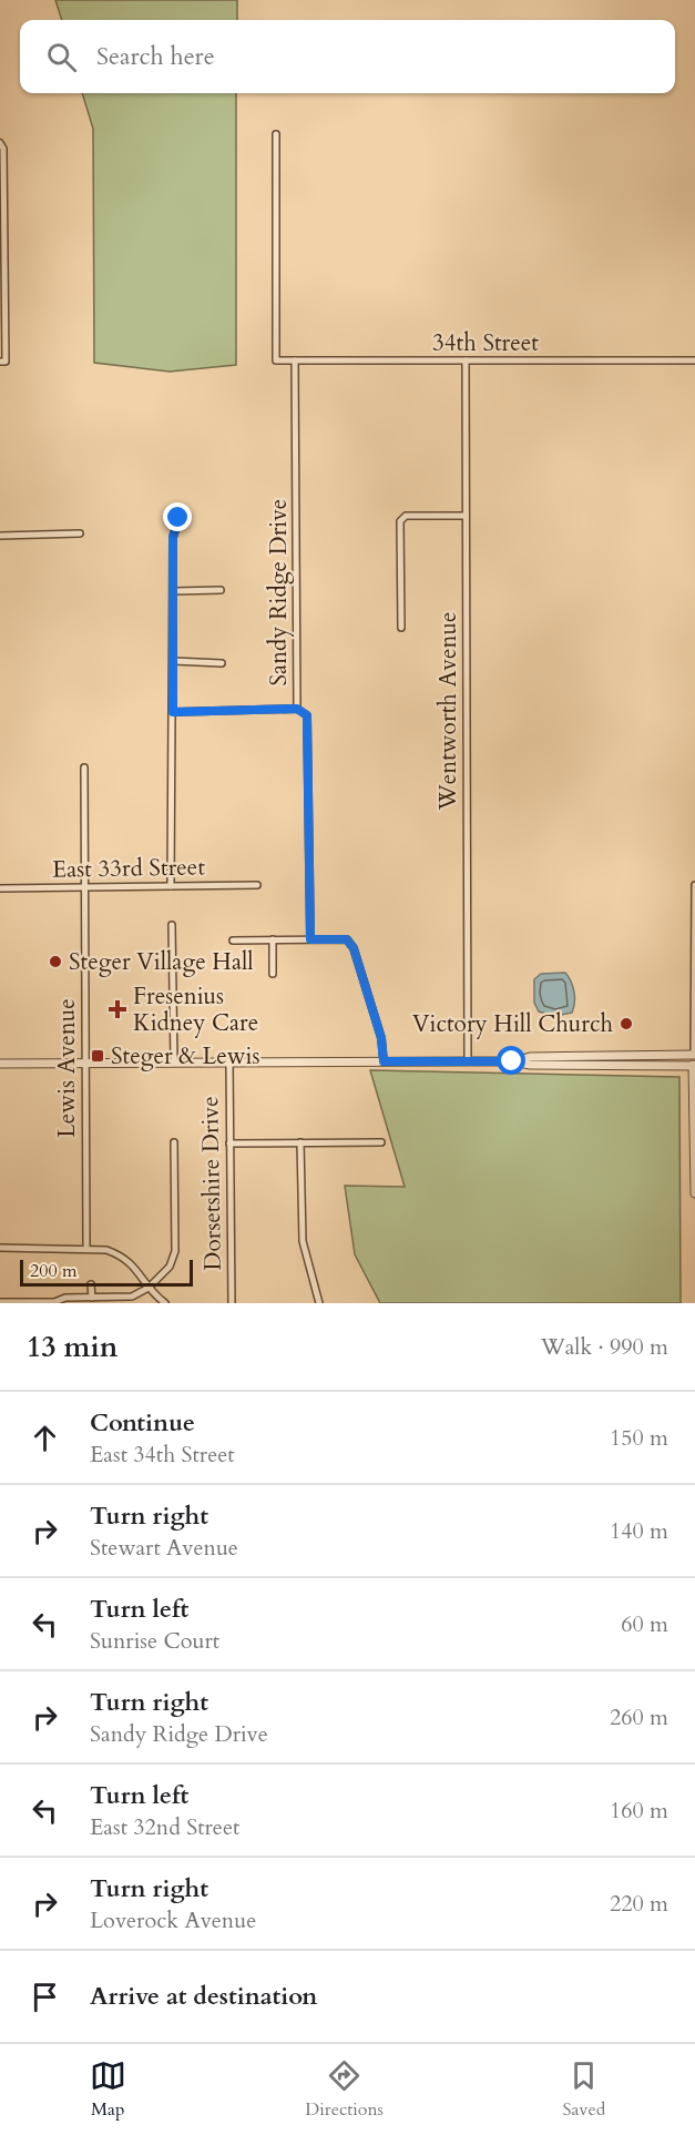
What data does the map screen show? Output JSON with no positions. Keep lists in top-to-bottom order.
{
  "streets": {
    "street": [
      "34th Street",
      "Sandy Ridge Drive",
      "Wentworth Avenue",
      "East 33rd Street",
      "Lewis Avenue",
      "Dorsetshire Drive"
    ]
  },
  "crossings": [
    ["34th Street", "Sandy Ridge Drive"],
    ["34th Street", "Wentworth Avenue"],
    ["East 33rd Street", "Lewis Avenue"]
  ],
  "places": {
    "other": ["Steger Village Hall", "Victory Hill Church"],
    "health": ["Fresenius Kidney Care"],
    "transit": ["Steger & Lewis"]
  },
  "scale_bar": "200 m",
  "page": {
    "search": "Search here",
    "scale": "200 m",
    "heading": ["13 min", "Walk · 990 m"],
    "list": [
      ["Continue", "East 34th Street", "150 m"],
      ["Turn right", "Stewart Avenue", "140 m"],
      ["Turn left", "Sunrise Court", "60 m"],
      ["Turn right", "Sandy Ridge Drive", "260 m"],
      ["Turn left", "East 32nd Street", "160 m"],
      ["Turn right", "Loverock Avenue", "220 m"],
      "Arrive at destination"
    ],
    "nav": ["Map", "Directions", "Saved"]
  }
}
